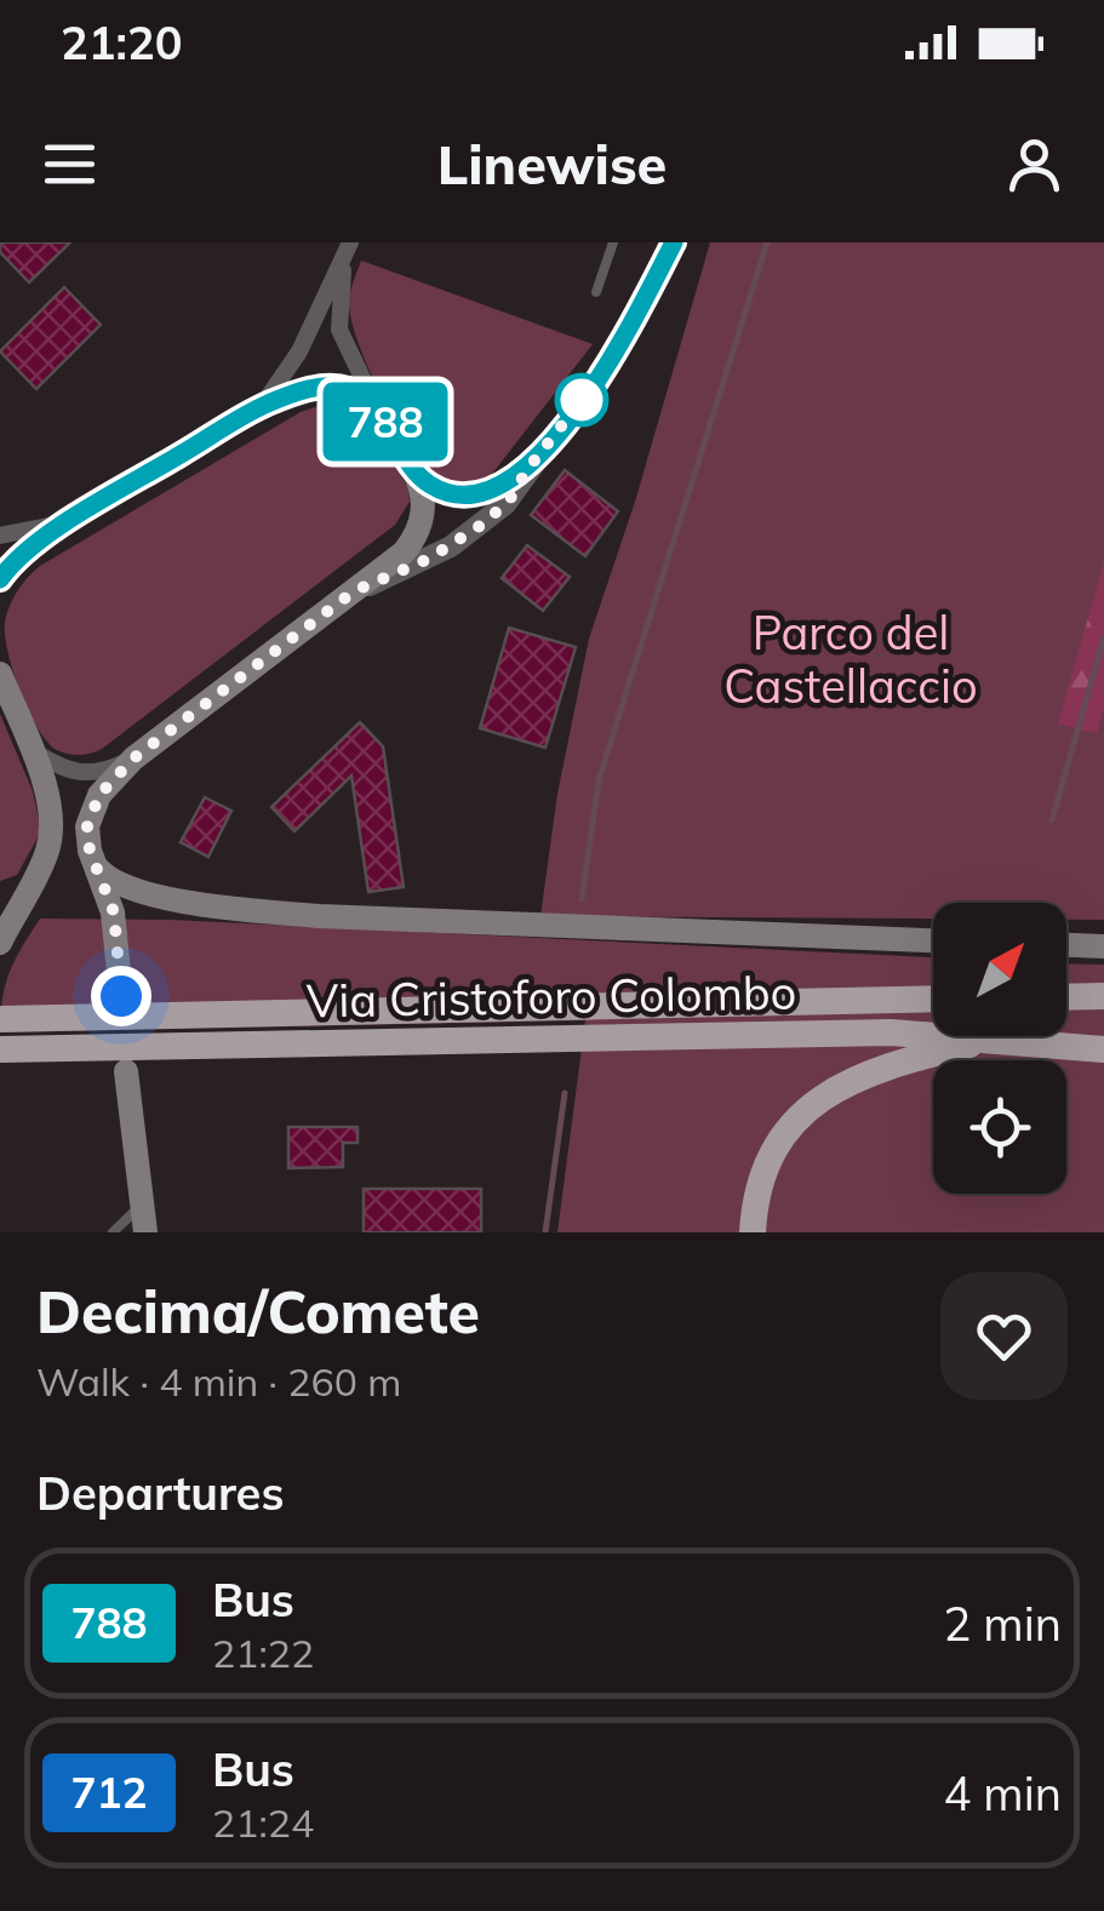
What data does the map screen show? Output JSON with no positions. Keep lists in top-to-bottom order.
{
  "streets": {
    "highway": ["Via Cristoforo Colombo"]
  },
  "parks": ["Parco del Castellaccio"],
  "lines": ["bus line 788"],
  "north": "top right",
  "page": {
    "status": "21:20",
    "header": "Linewise",
    "on_map": "788",
    "heading": [
      ["Decima/Comete", "Walk · 4 min · 260 m"],
      "Departures"
    ],
    "list": [
      {
        "mark": "788",
        "name": "Bus",
        "note": "21:22",
        "value": "2 min"
      },
      {
        "mark": "712",
        "name": "Bus",
        "note": "21:24",
        "value": "4 min"
      }
    ]
  }
}
